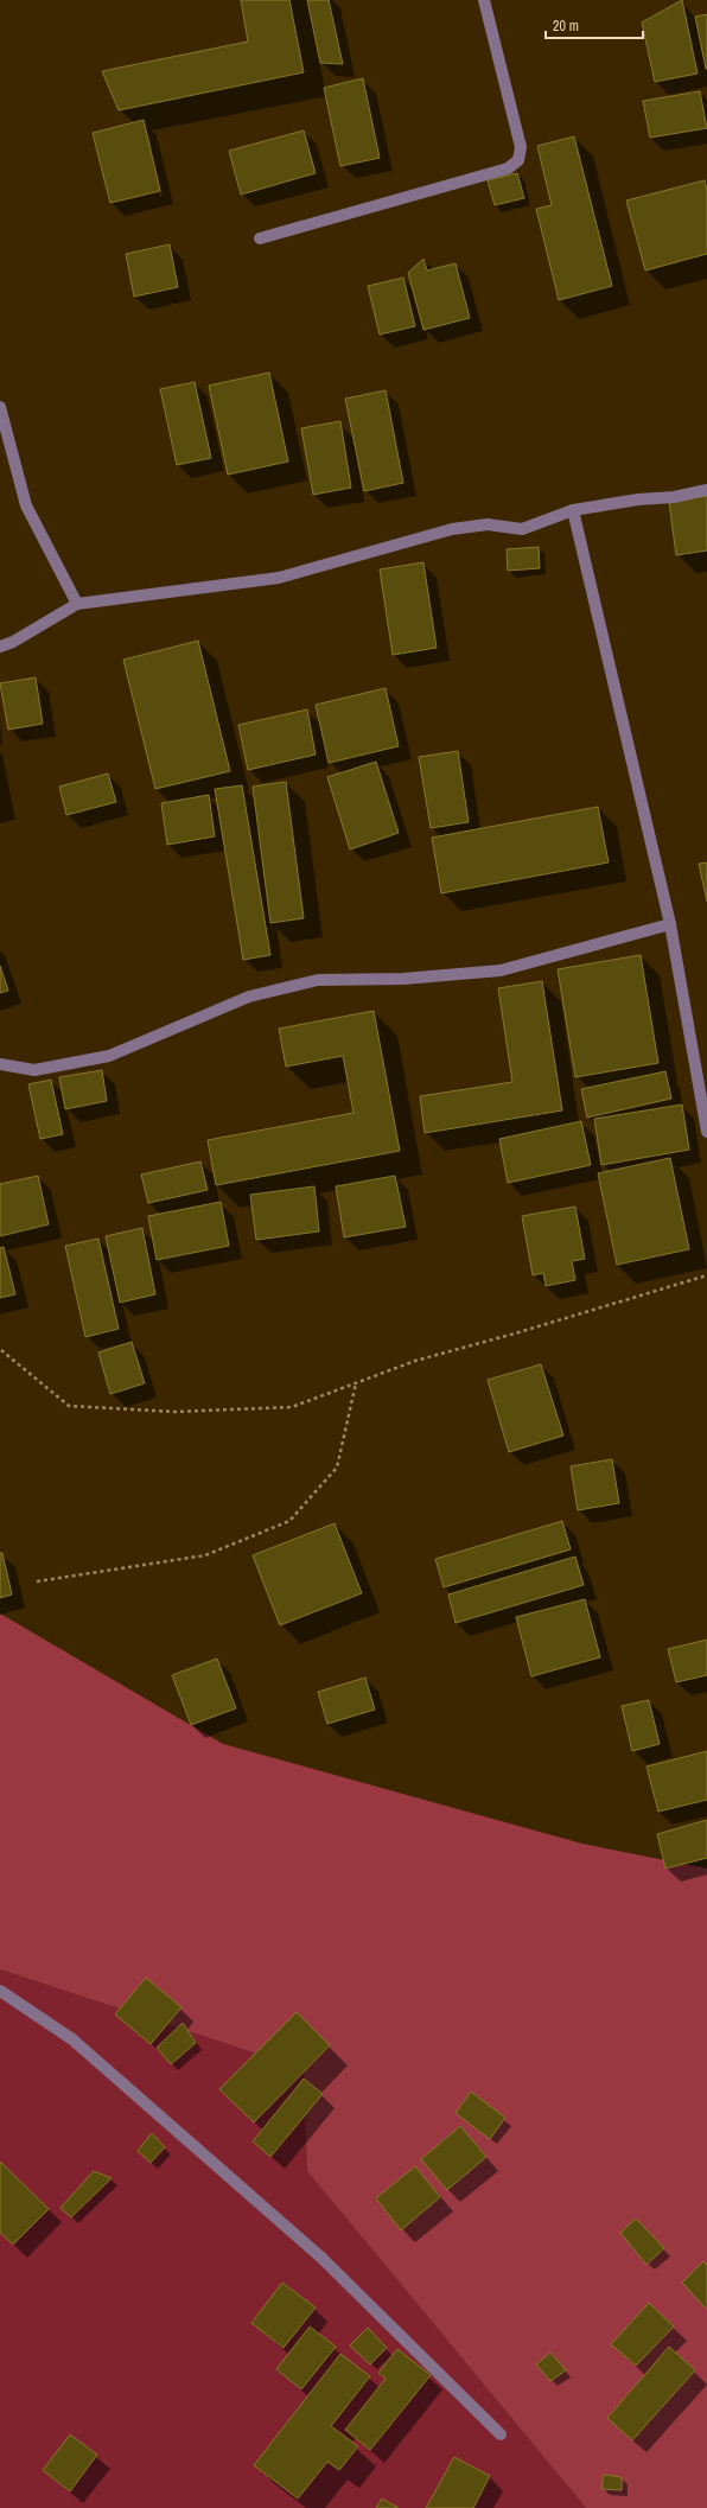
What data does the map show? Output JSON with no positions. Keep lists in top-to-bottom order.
{
  "scale_bar": "20 m"
}
